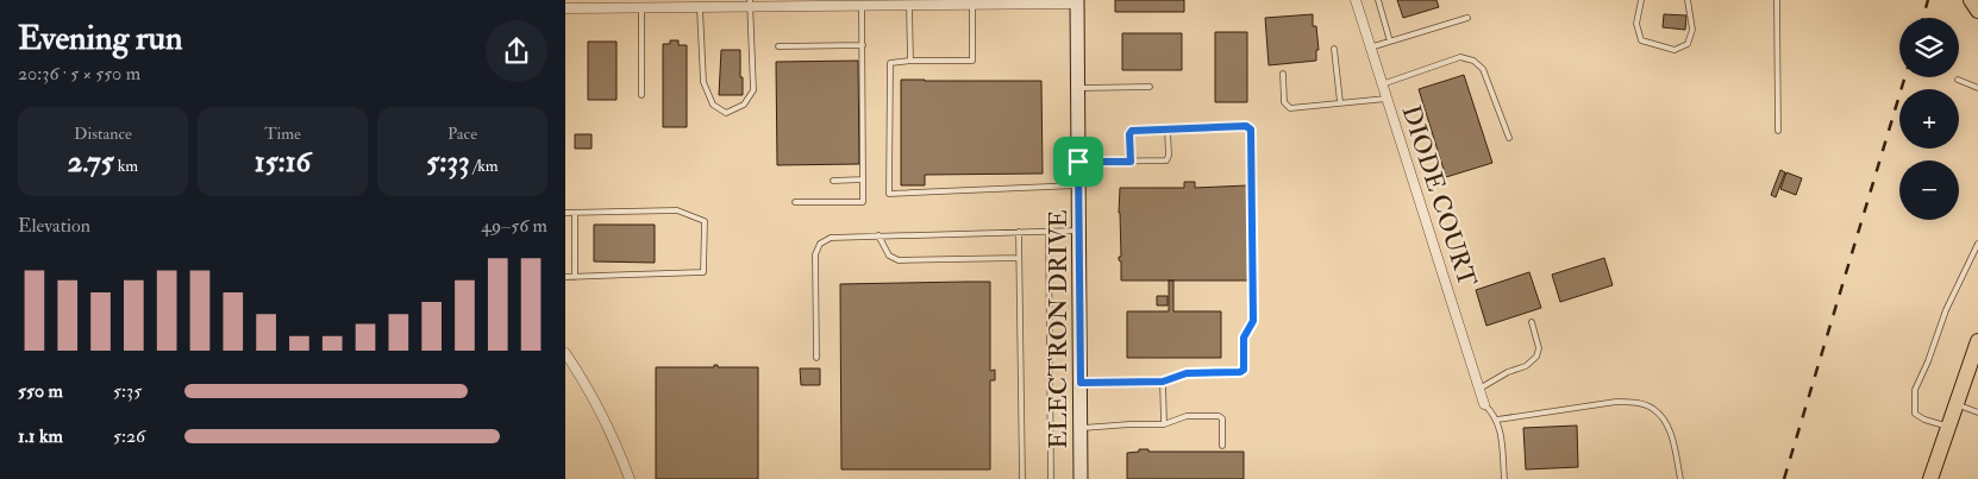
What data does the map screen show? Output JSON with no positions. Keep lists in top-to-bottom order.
{
  "streets": {
    "street": ["DIODE COURT", "ELECTRON DRIVE"]
  },
  "page": {
    "heading": ["Evening run", "20:36 · 5 × 550 m"],
    "map_buttons": ["+", "−"],
    "stats": [
      ["Distance", "2.75 km"],
      ["Time", "15:16"],
      ["Pace", "5:33 /km"]
    ],
    "chart": ["Elevation", "49–56 m"],
    "list": [
      {
        "name": "550 m",
        "note": "5:35"
      },
      {
        "name": "1.1 km",
        "note": "5:26"
      }
    ]
  }
}
